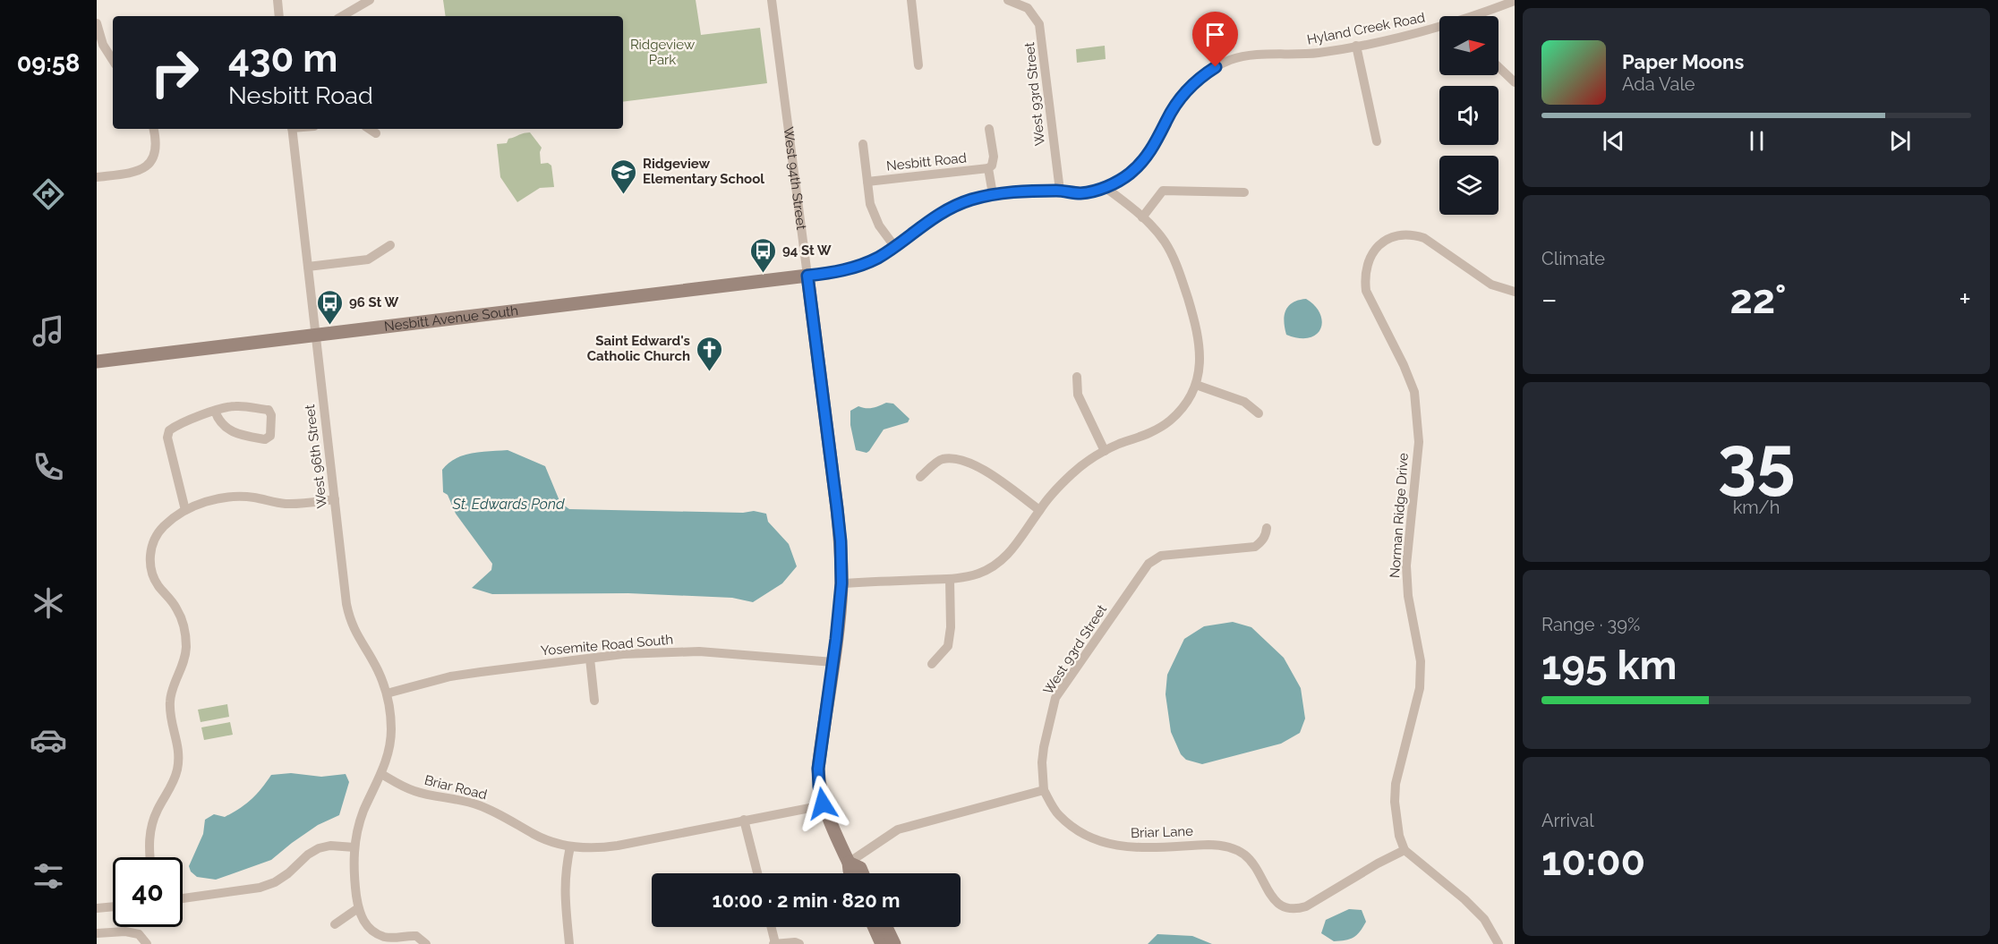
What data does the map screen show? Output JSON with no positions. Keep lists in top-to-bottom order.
{
  "streets": {
    "street": [
      "Hyland Creek Road",
      "West 93rd Street",
      "Nesbitt Road",
      "West 94th Street",
      "Nesbitt Avenue South",
      "West 96th Street",
      "Norman Ridge Drive",
      "Yosemite Road South",
      "Briar Road",
      "Briar Lane"
    ]
  },
  "crossings": [
    ["West 93rd Street", "Briar Lane"],
    ["West 94th Street", "Nesbitt Avenue South"],
    ["West 94th Street", "Yosemite Road South"],
    ["West 94th Street", "Briar Road"],
    ["Nesbitt Avenue South", "West 96th Street"],
    ["West 96th Street", "Yosemite Road South"],
    ["West 96th Street", "Briar Road"],
    ["Norman Ridge Drive", "Briar Lane"]
  ],
  "water": ["St. Edwards Pond"],
  "parks": ["Ridgeview Park"],
  "places": {
    "school or university": ["Ridgeview Elementary School"],
    "bus stop": ["94 St W", "96 St W"],
    "church": ["Saint Edward's Catholic Church"]
  },
  "north": "right",
  "page": {
    "tabs": "09:58",
    "turn": ["430 m", "Nesbitt Road"],
    "song": ["Paper Moons", "Ada Vale"],
    "tile": [
      "Climate",
      ["35", "km/h"],
      ["Range · 39%", "195 km"],
      ["Arrival", "10:00"]
    ],
    "heat": ["−", "22°", "+"],
    "limit": "40",
    "trip": "10:00 · 2 min · 820 m"
  }
}
